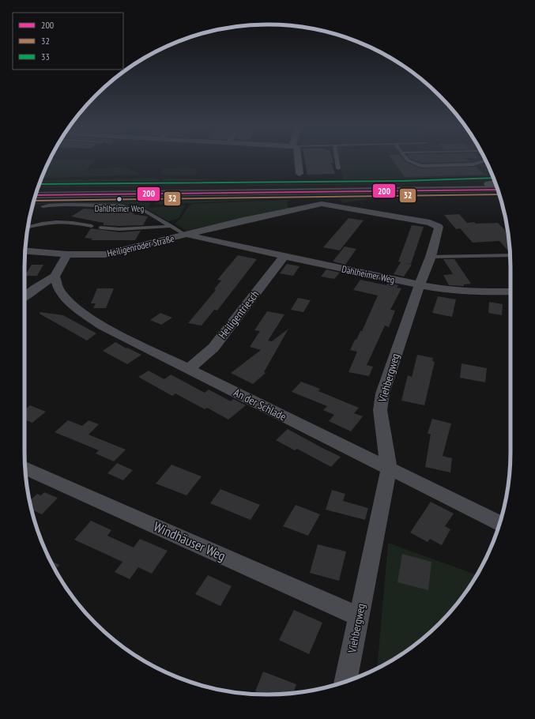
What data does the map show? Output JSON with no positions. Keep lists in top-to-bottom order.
{
  "streets": {
    "street": [
      "Heiligenröder Straße",
      "Dahlheimer Weg",
      "Heiligentriesch",
      "Viehbergweg",
      "An der Schlade",
      "Windhäuser Weg"
    ]
  },
  "crossings": [
    ["Heiligenröder Straße", "Dahlheimer Weg"],
    ["Heiligenröder Straße", "Viehbergweg"],
    ["Dahlheimer Weg", "Heiligentriesch"],
    ["Dahlheimer Weg", "Viehbergweg"],
    ["Heiligentriesch", "An der Schlade"],
    ["Viehbergweg", "An der Schlade"],
    ["Viehbergweg", "Windhäuser Weg"]
  ],
  "places": ["Dahlheimer Weg"],
  "lines": ["transit line 33", "transit line 200", "transit line 32"],
  "legend": ["200", "32", "33"]
}
